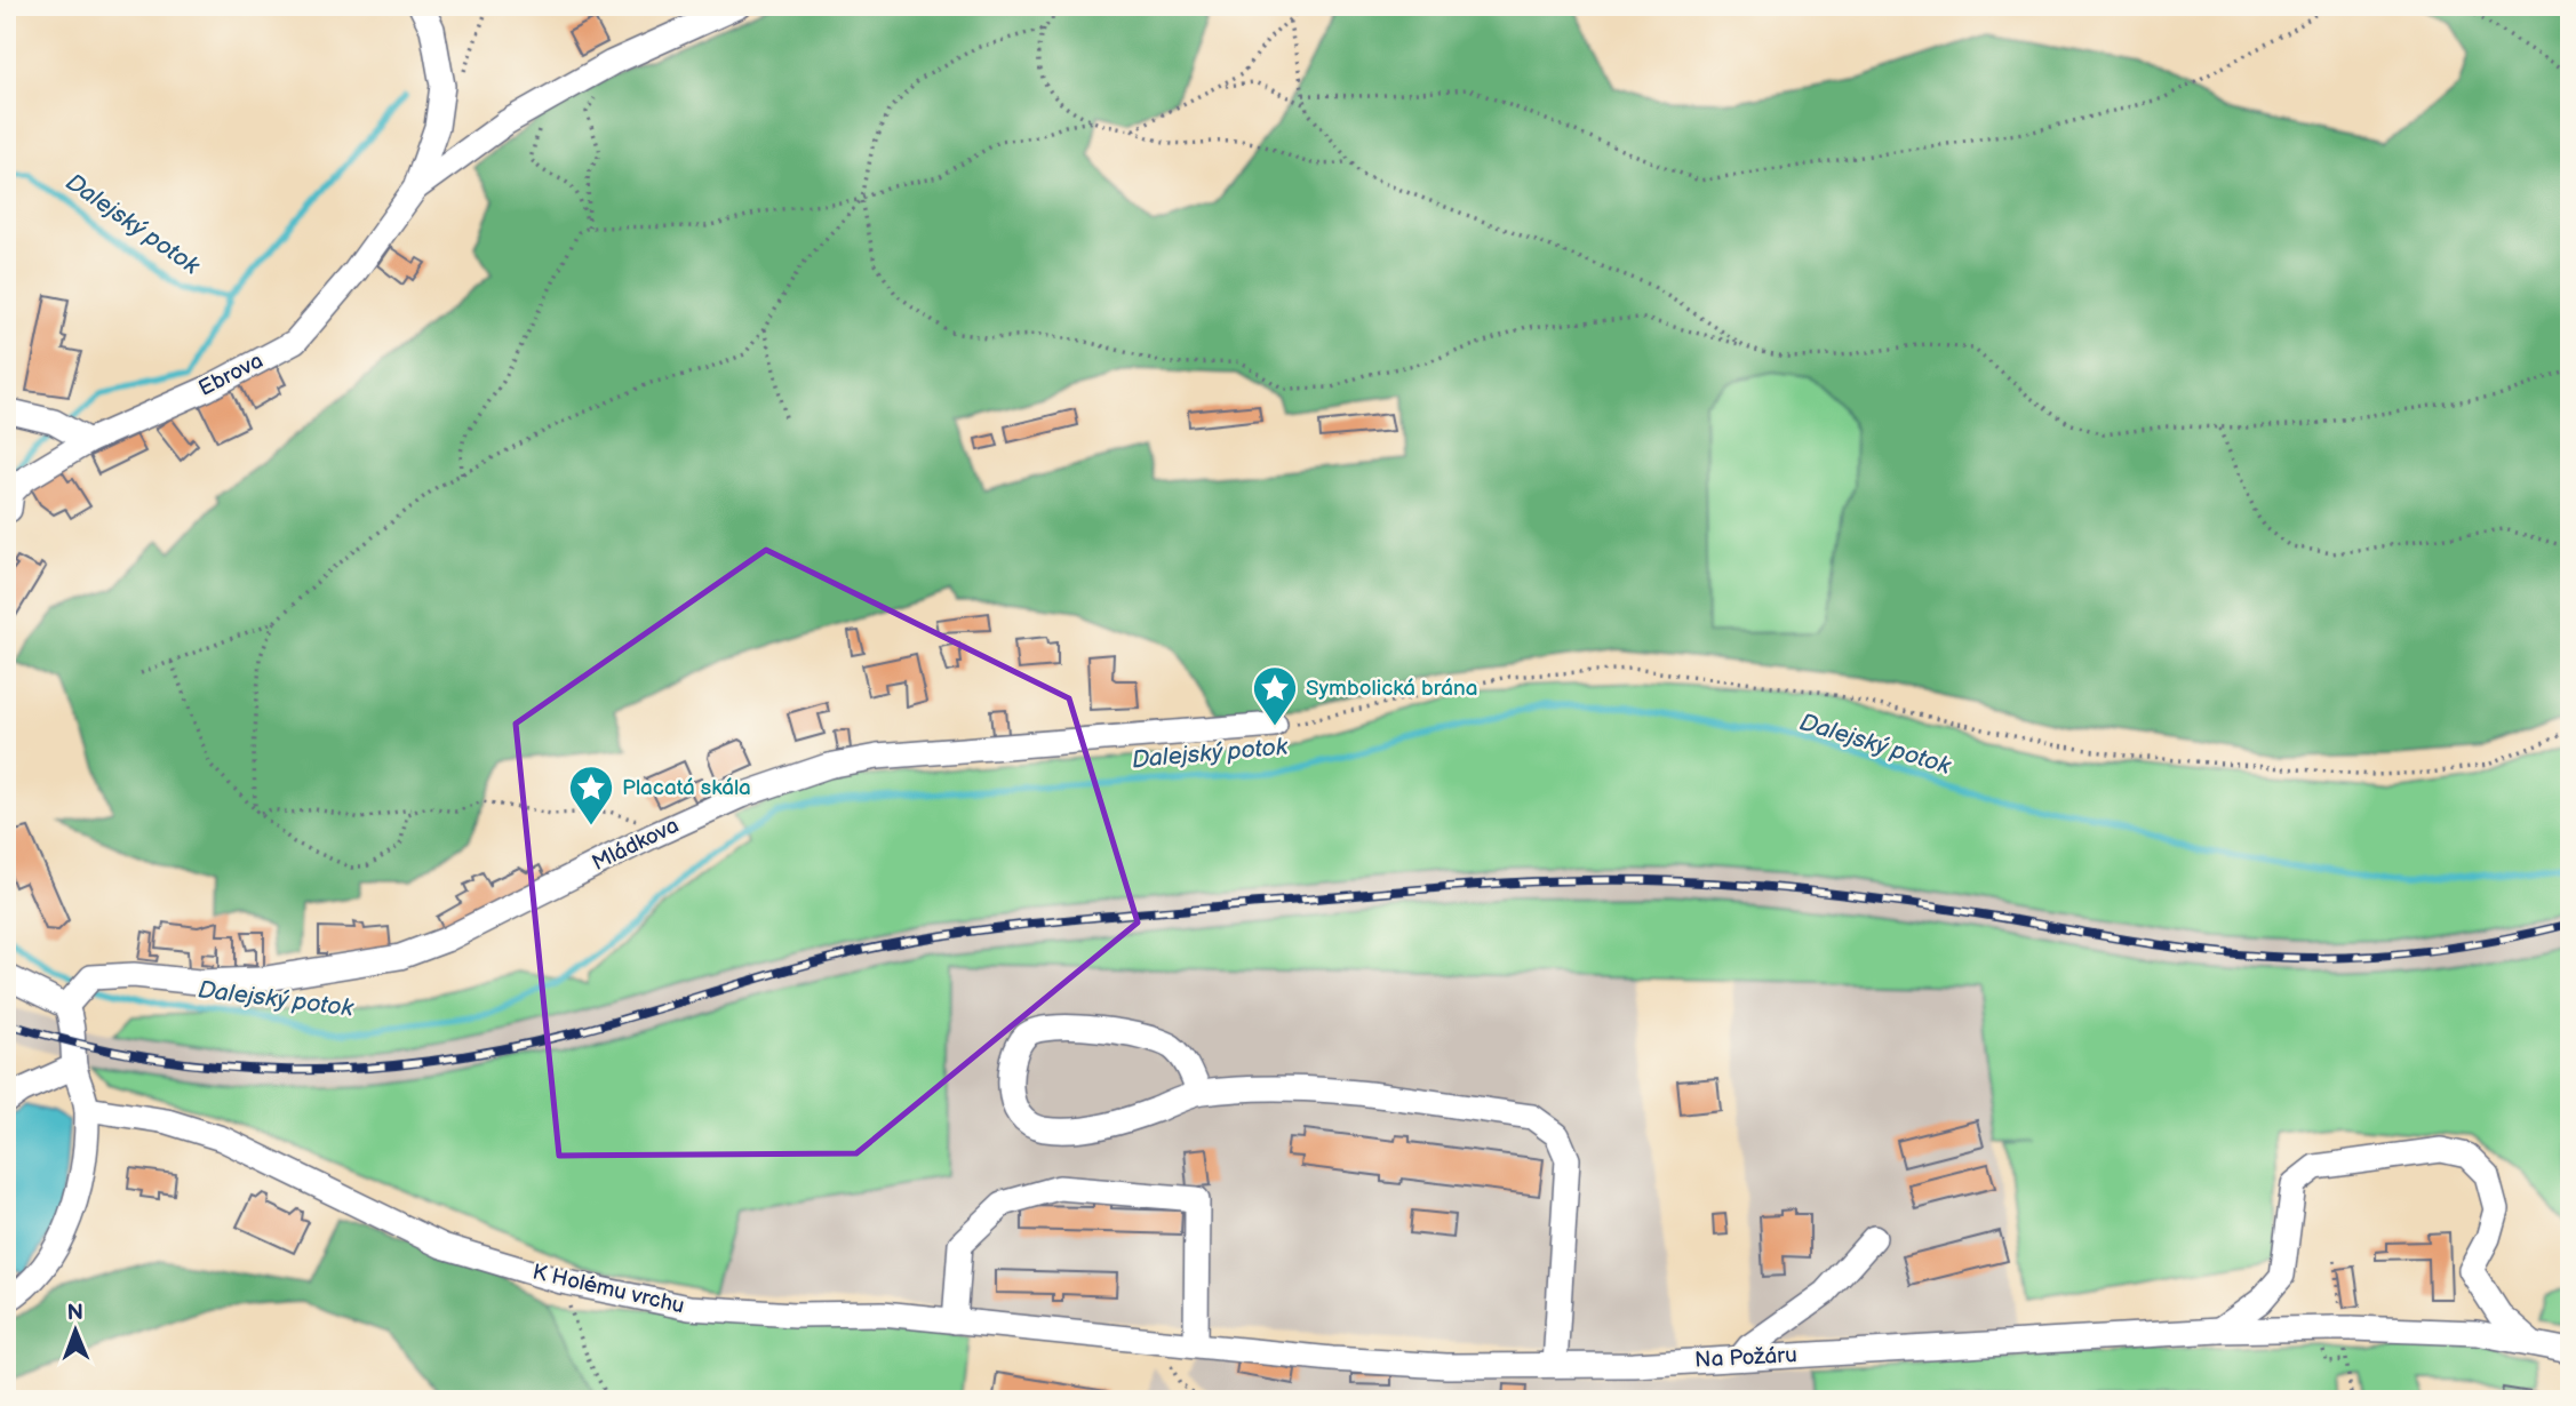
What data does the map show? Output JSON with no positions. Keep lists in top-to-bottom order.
{
  "streets": {
    "street": [
      "Ebrova",
      "Mládkova",
      "K Holému vrchu",
      "Na Požáru"
    ]
  },
  "crossings": [
    ["K Holému vrchu", "Na Požáru"]
  ],
  "water": ["Dalejský potok"],
  "places": {
    "place": ["Symbolická brána", "Placatá skála"]
  },
  "north": "top"
}
